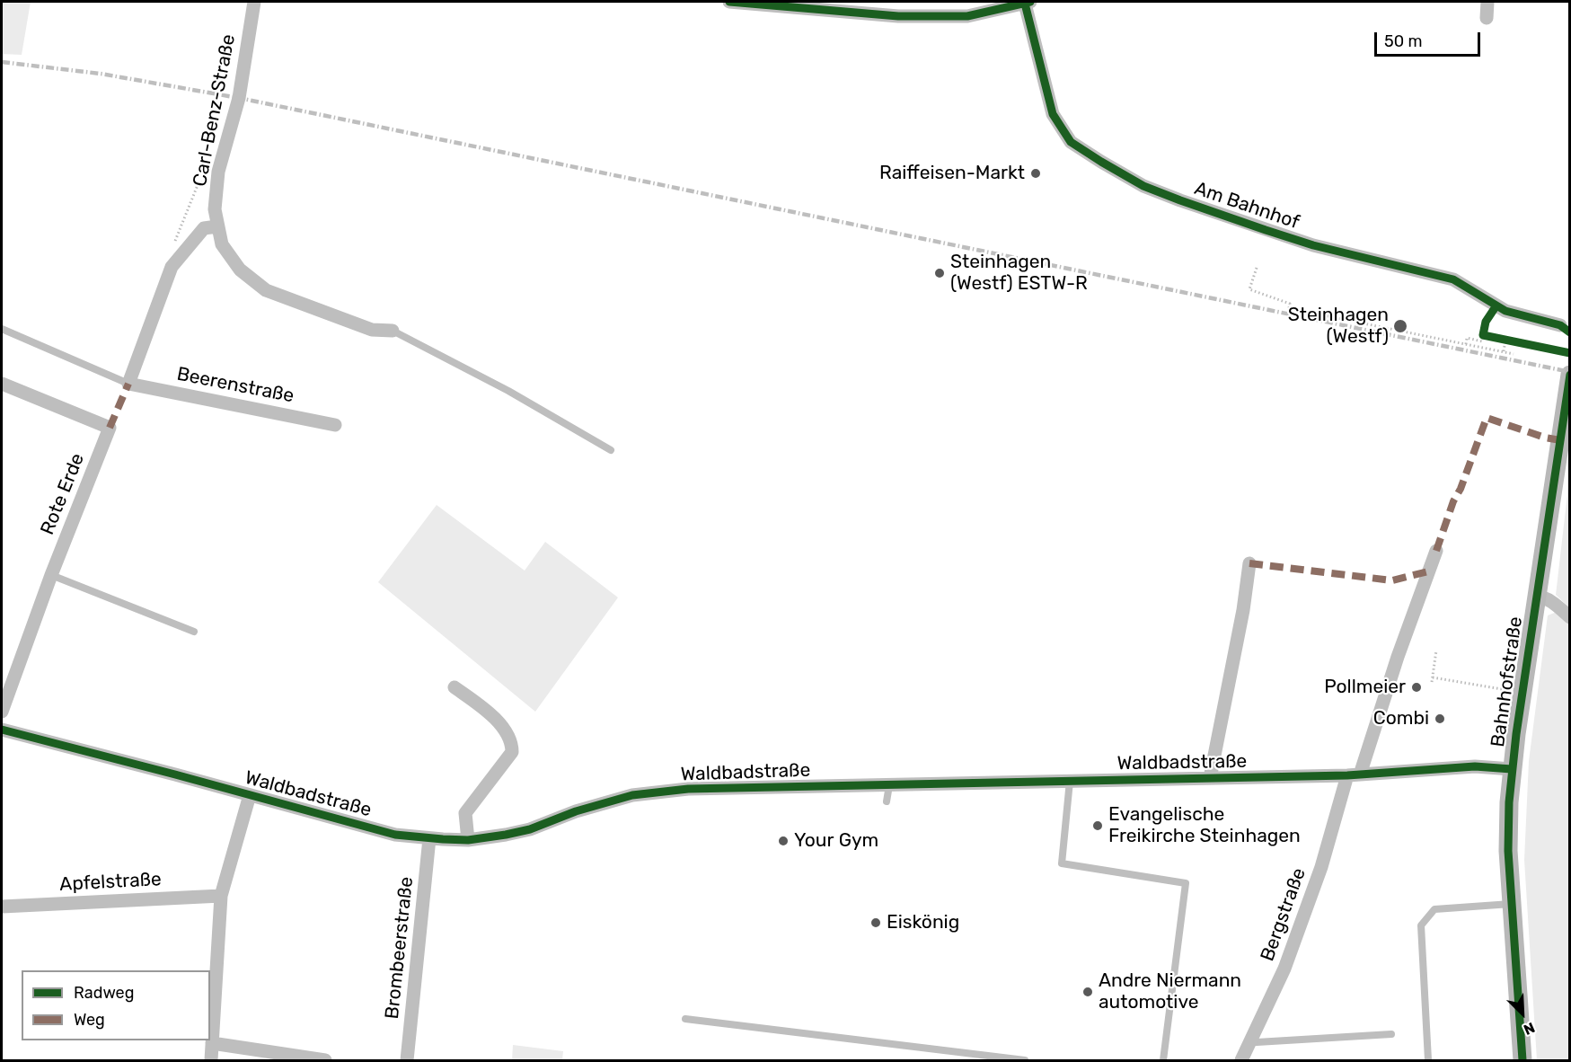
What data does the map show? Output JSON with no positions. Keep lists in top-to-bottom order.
{
  "streets": {
    "street": [
      "Carl-Benz-Straße",
      "Am Bahnhof",
      "Beerenstraße",
      "Rote Erde",
      "Bahnhofstraße",
      "Waldbadstraße",
      "Apfelstraße",
      "Bergstraße",
      "Brombeerstraße"
    ]
  },
  "crossings": [
    ["Bahnhofstraße", "Waldbadstraße"],
    ["Waldbadstraße", "Bergstraße"],
    ["Waldbadstraße", "Brombeerstraße"]
  ],
  "places": [
    "Raiffeisen-Markt",
    "Steinhagen (Westf) ESTW-R",
    "Steinhagen (Westf)",
    "Pollmeier",
    "Combi",
    "Evangelische Freikirche Steinhagen",
    "Your Gym",
    "Eiskönig",
    "Andre Niermann automotive"
  ],
  "legend": ["Radweg", "Weg"],
  "scale_bar": "50 m",
  "north": "bottom right"
}
